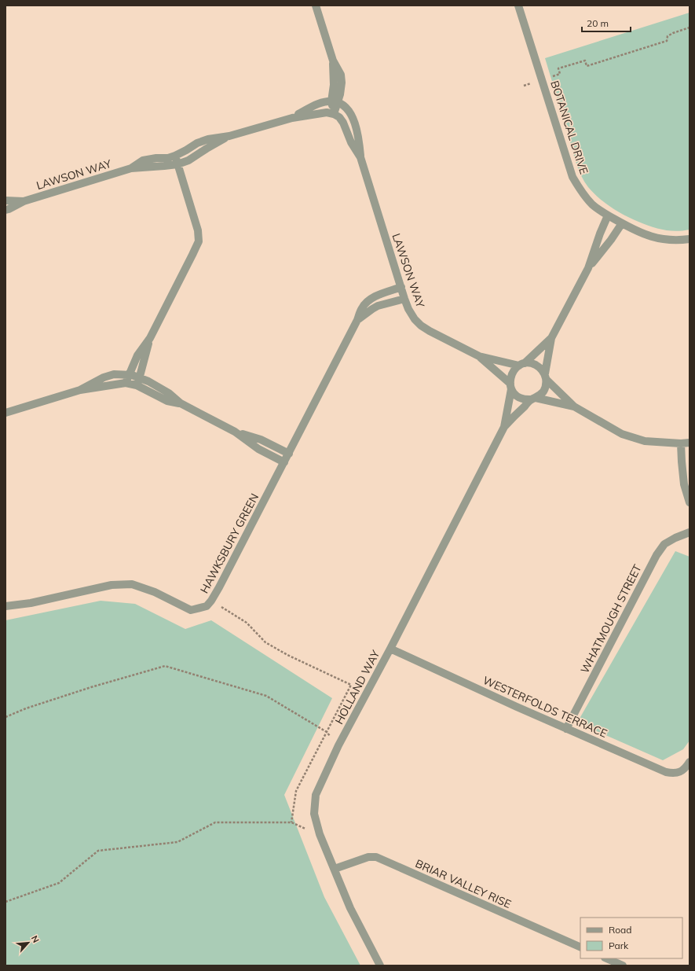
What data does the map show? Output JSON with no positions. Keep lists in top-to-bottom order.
{
  "streets": {
    "street": [
      "BOTANICAL DRIVE",
      "LAWSON WAY",
      "HAWKSBURY GREEN",
      "WHATMOUGH STREET",
      "HOLLAND WAY",
      "WESTERFOLDS TERRACE",
      "BRIAR VALLEY RISE"
    ]
  },
  "crossings": [
    ["LAWSON WAY", "HAWKSBURY GREEN"],
    ["LAWSON WAY", "HOLLAND WAY"],
    ["WHATMOUGH STREET", "WESTERFOLDS TERRACE"],
    ["HOLLAND WAY", "WESTERFOLDS TERRACE"],
    ["HOLLAND WAY", "BRIAR VALLEY RISE"]
  ],
  "legend": ["Road", "Park"],
  "scale_bar": "20 m",
  "north": "top right"
}
